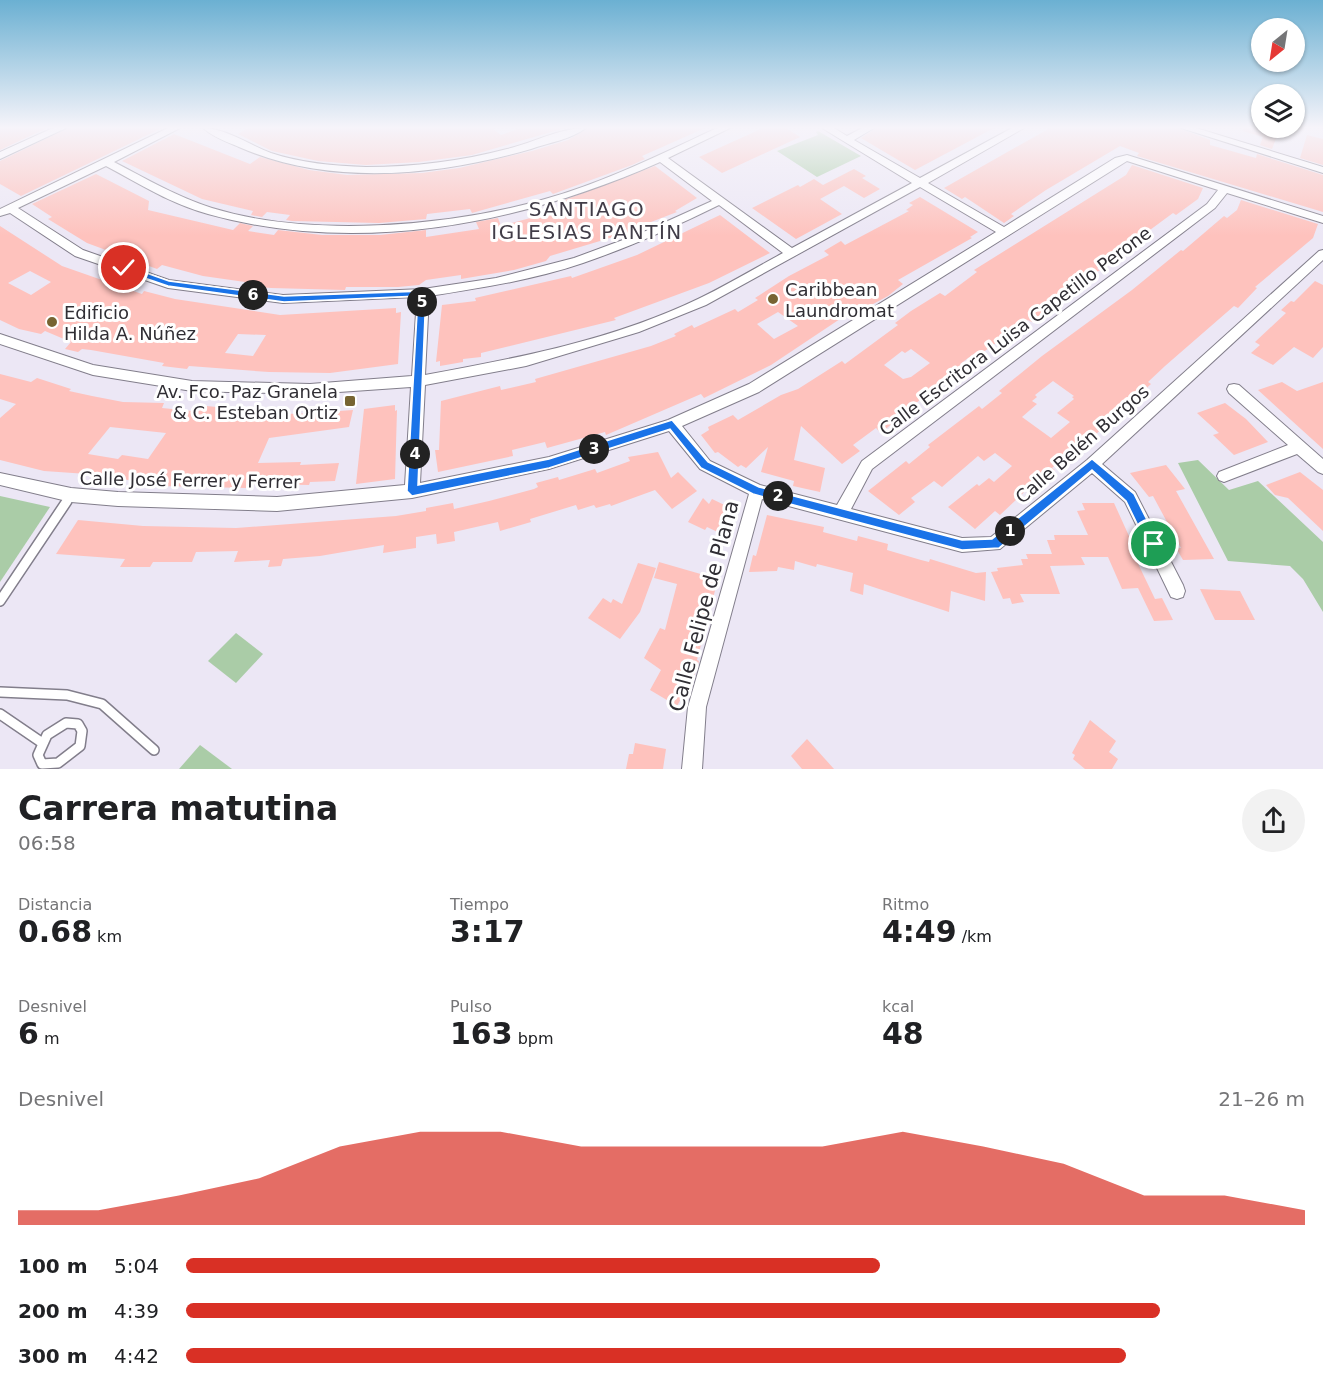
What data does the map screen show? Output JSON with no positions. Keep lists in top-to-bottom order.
{
  "streets": {
    "street": [
      "Calle Escritora Luisa Capetillo Perone",
      "Calle Belén Burgos",
      "Calle José Ferrer y Ferrer",
      "Calle Felipe de Plana"
    ]
  },
  "crossings": [
    ["Calle Escritora Luisa Capetillo Perone", "Calle Belén Burgos"],
    ["Calle Escritora Luisa Capetillo Perone", "Calle José Ferrer y Ferrer"],
    ["Calle Belén Burgos", "Calle José Ferrer y Ferrer"],
    ["Calle Belén Burgos", "Calle Felipe de Plana"]
  ],
  "districts": ["SANTIAGO IGLESIAS PANTÍN"],
  "places": {
    "other": ["Caribbean Laundromat", "Edificio Hilda A. Núñez"],
    "transit": ["Av. Fco. Paz Granela & C. Esteban Ortiz"]
  },
  "north": "bottom left",
  "page": {
    "pins": [
      "6",
      "5",
      "3",
      "4",
      "2",
      "1"
    ],
    "heading": ["Carrera matutina", "06:58"],
    "stats": [
      ["Distancia", "0.68 km"],
      ["Tiempo", "3:17"],
      ["Ritmo", "4:49 /km"],
      ["Desnivel", "6 m"],
      ["Pulso", "163 bpm"],
      ["kcal", "48"]
    ],
    "chart": ["Desnivel", "21–26 m"],
    "list": [
      {
        "name": "100 m",
        "note": "5:04"
      },
      {
        "name": "200 m",
        "note": "4:39"
      },
      {
        "name": "300 m",
        "note": "4:42"
      }
    ]
  }
}
